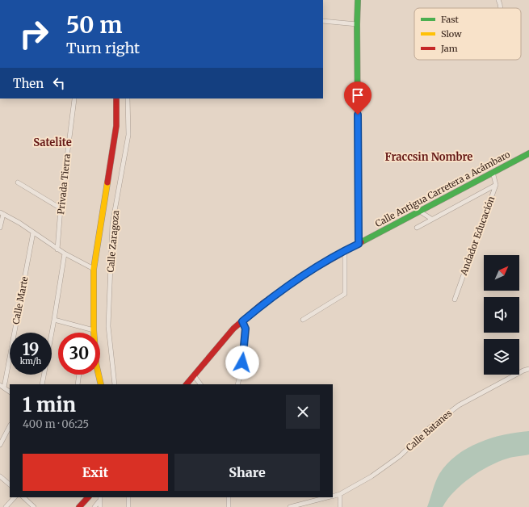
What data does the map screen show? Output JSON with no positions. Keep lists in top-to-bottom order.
{
  "streets": {
    "street": [
      "Privada Tierra",
      "Calle Antigua Carretera a Acámbaro",
      "Andador Educación",
      "Calle Zaragoza",
      "Calle Marte",
      "Calle Batanes"
    ]
  },
  "crossings": [
    ["Calle Antigua Carretera a Acámbaro", "Andador Educación"]
  ],
  "districts": ["Satelite", "Fraccsin Nombre"],
  "legend": ["Fast", "Slow", "Jam"],
  "north": "top right",
  "page": {
    "turn": ["50 m", "Turn right"],
    "then": "Then",
    "speed": "19 km/h",
    "limit": "30",
    "heading": ["1 min", "400 m · 06:25"],
    "buttons": ["Exit", "Share"]
  }
}
